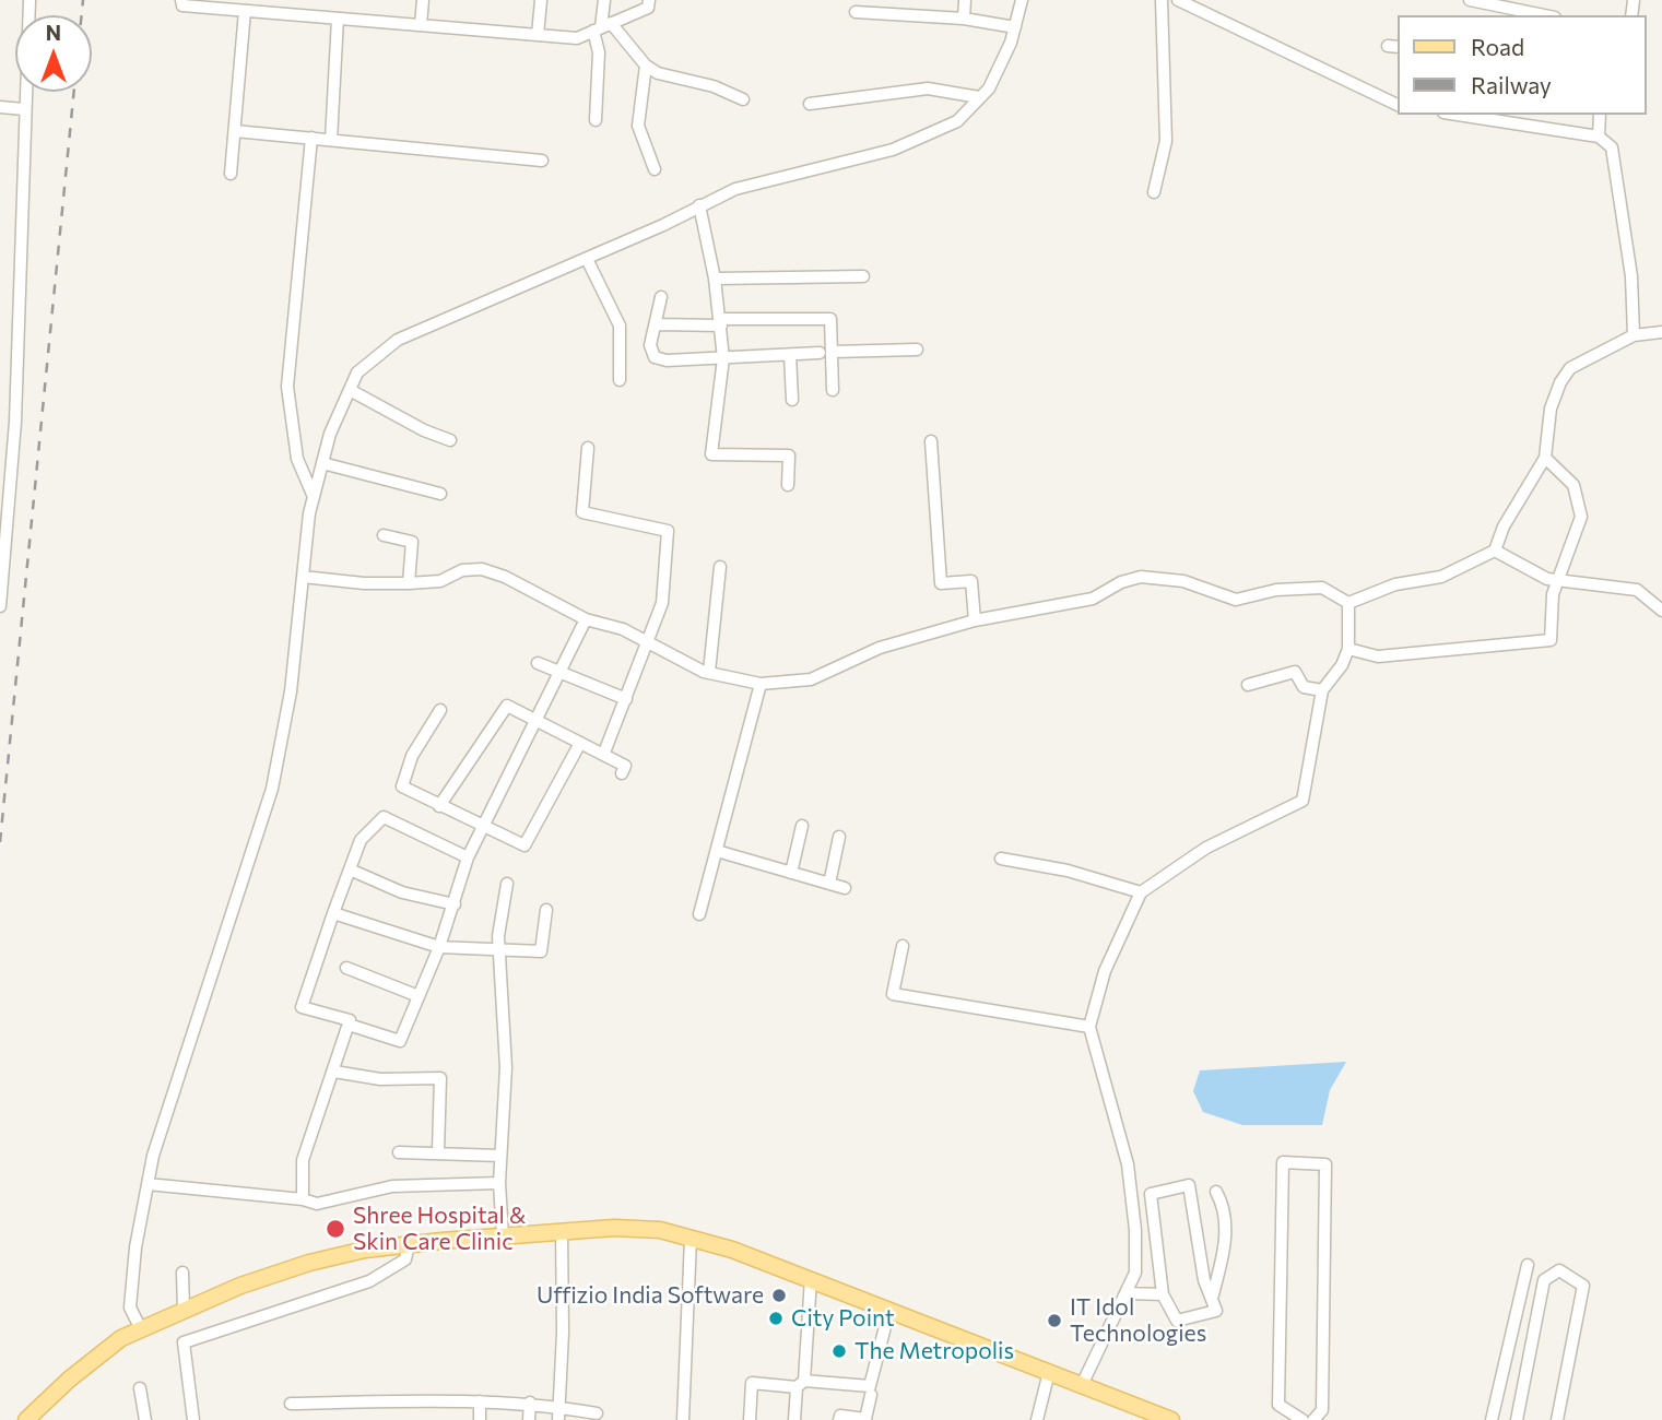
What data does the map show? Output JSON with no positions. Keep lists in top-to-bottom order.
{
  "places": [
    "Shree Hospital & Skin Care Clinic",
    "Uffizio India Software",
    "City Point",
    "IT Idol Technologies",
    "The Metropolis"
  ],
  "legend": ["Road", "Railway"],
  "north": "top"
}
